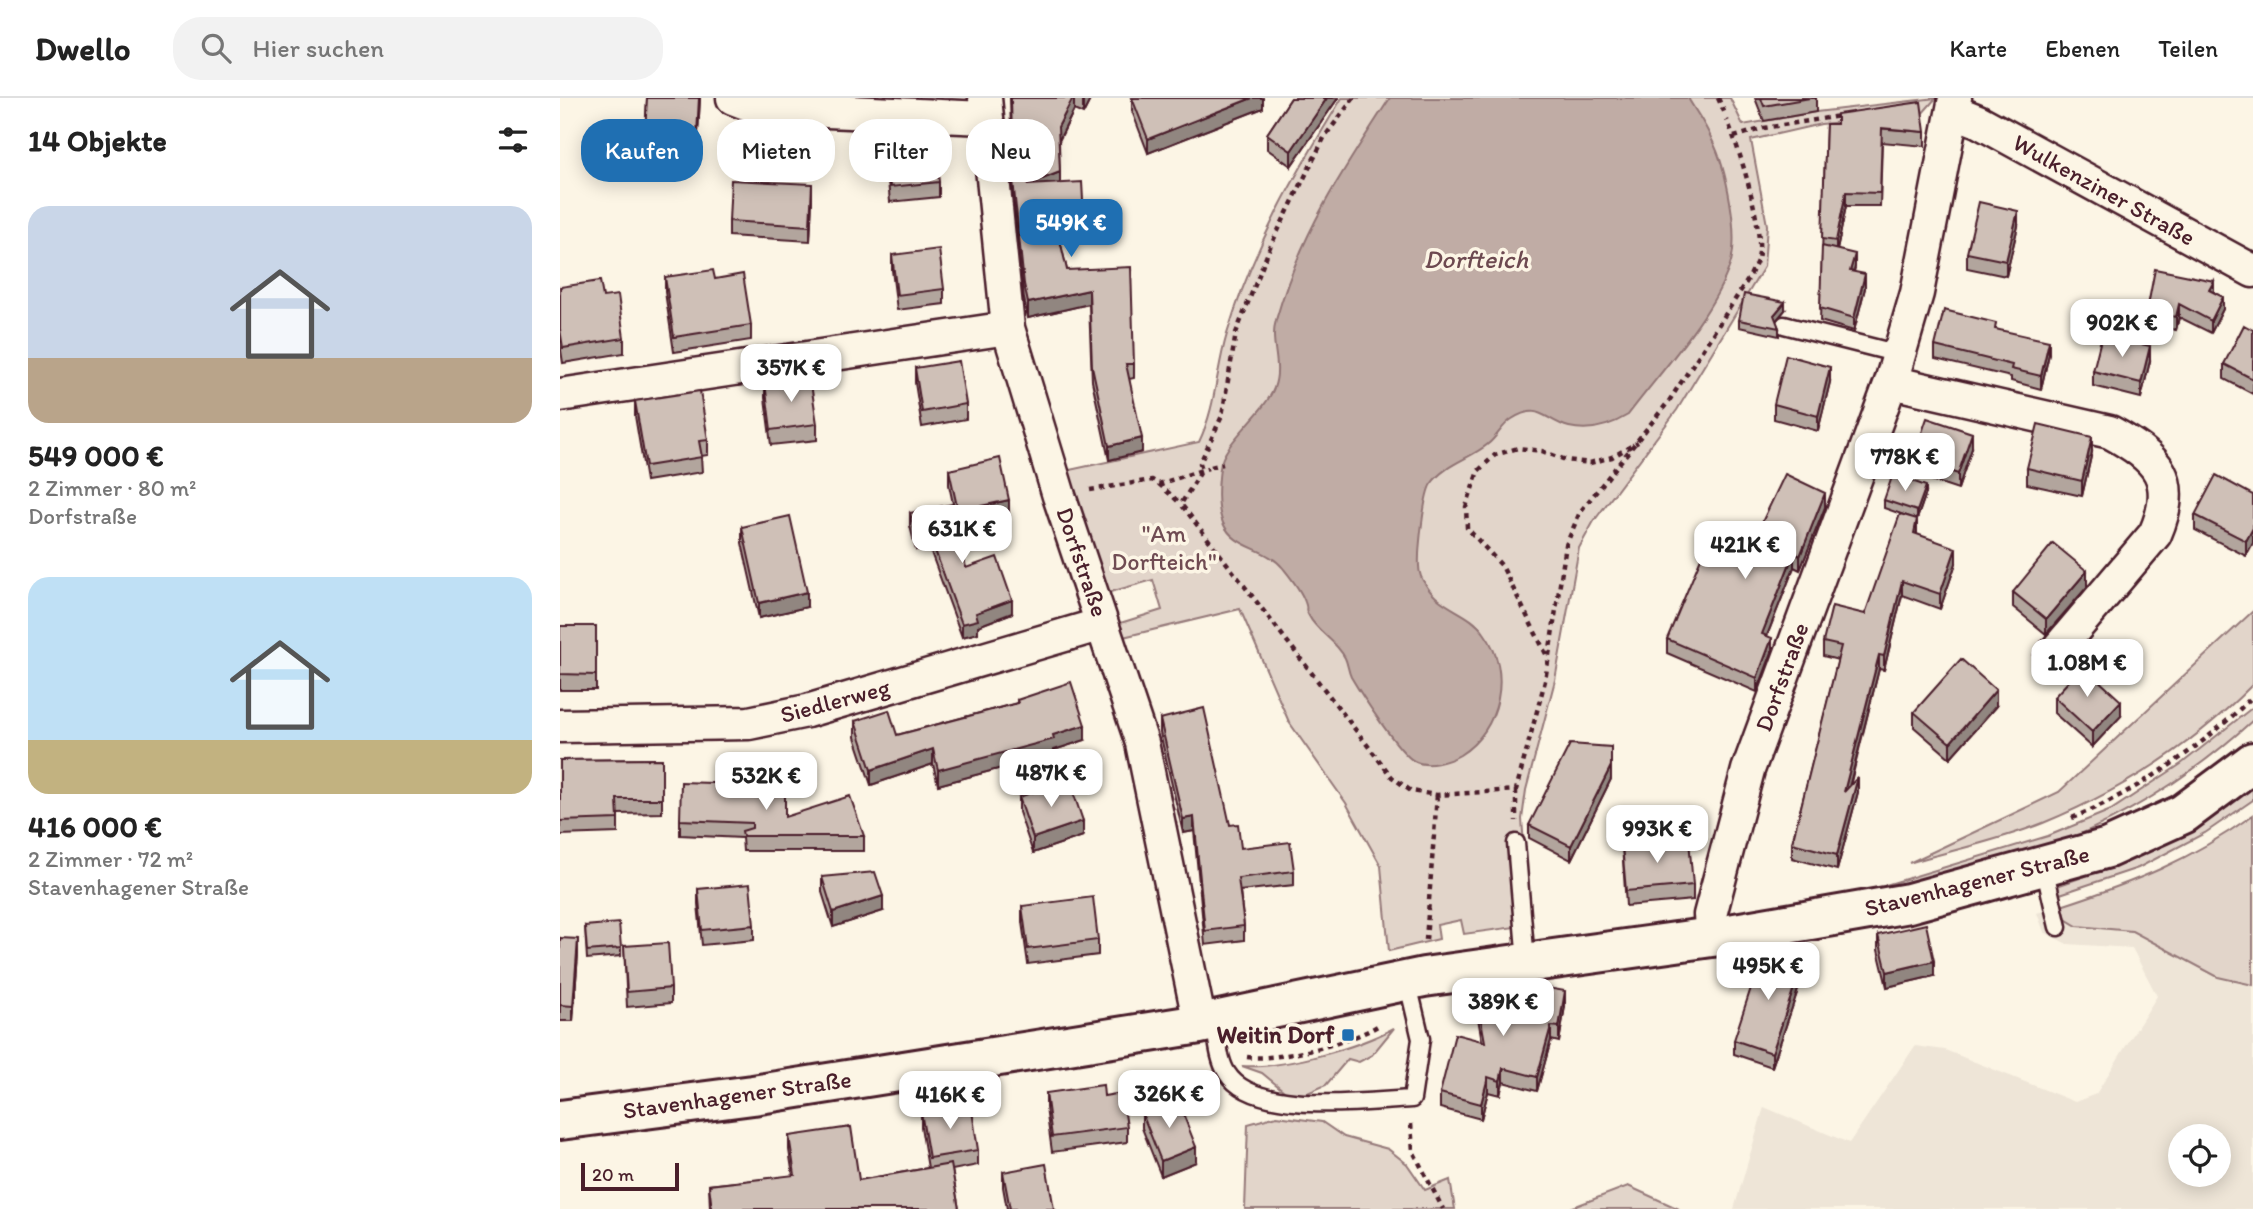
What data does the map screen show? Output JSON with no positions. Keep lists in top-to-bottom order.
{
  "streets": {
    "main road": ["Stavenhagener Straße"],
    "street": ["Wulkenziner Straße", "Dorfstraße", "Siedlerweg"]
  },
  "crossings": [
    ["Wulkenziner Straße", "Dorfstraße"],
    ["Dorfstraße", "Siedlerweg"],
    ["Dorfstraße", "Stavenhagener Straße"]
  ],
  "water": ["Dorfteich"],
  "parks": ["\"Am Dorfteich\""],
  "places": {
    "transit": ["Weitin Dorf"]
  },
  "scale_bar": "20 m",
  "page": {
    "header": "Dwello",
    "search": "Hier suchen",
    "nav": ["Karte", "Ebenen", "Teilen"],
    "heading": "14 Objekte",
    "chip": [
      "Kaufen",
      "Mieten",
      "Filter",
      "Neu"
    ],
    "list": [
      {
        "name": "549 000 €",
        "note": "2 Zimmer · 80 m² · Dorfstraße"
      },
      {
        "name": "416 000 €",
        "note": "2 Zimmer · 72 m² · Stavenhagener Straße"
      }
    ],
    "price": [
      "549K €",
      "902K €",
      "357K €",
      "778K €",
      "631K €",
      "421K €",
      "1.08M €",
      "487K €",
      "532K €",
      "993K €",
      "495K €",
      "389K €",
      "326K €",
      "416K €"
    ],
    "scale": "20 m"
  }
}
